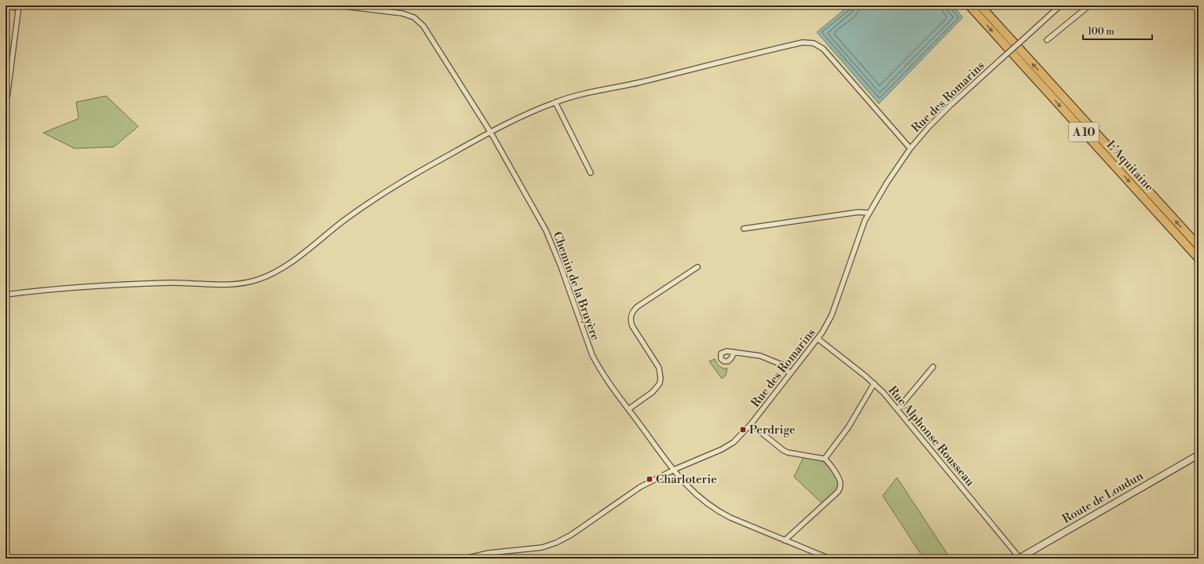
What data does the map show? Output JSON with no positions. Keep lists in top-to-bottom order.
{
  "streets": {
    "highway": ["A 10", "L'Aquitaine"],
    "main road": ["Route de Loudun"],
    "street": ["Rue des Romarins", "Chemin de la Bruyère", "Rue Alphonse Rousseau"]
  },
  "crossings": [
    ["Rue des Romarins", "Chemin de la Bruyère"],
    ["Rue des Romarins", "Rue Alphonse Rousseau"],
    ["Rue Alphonse Rousseau", "Route de Loudun"]
  ],
  "places": {
    "transit": ["Perdrige", "Charloterie"]
  },
  "scale_bar": "100 m"
}
